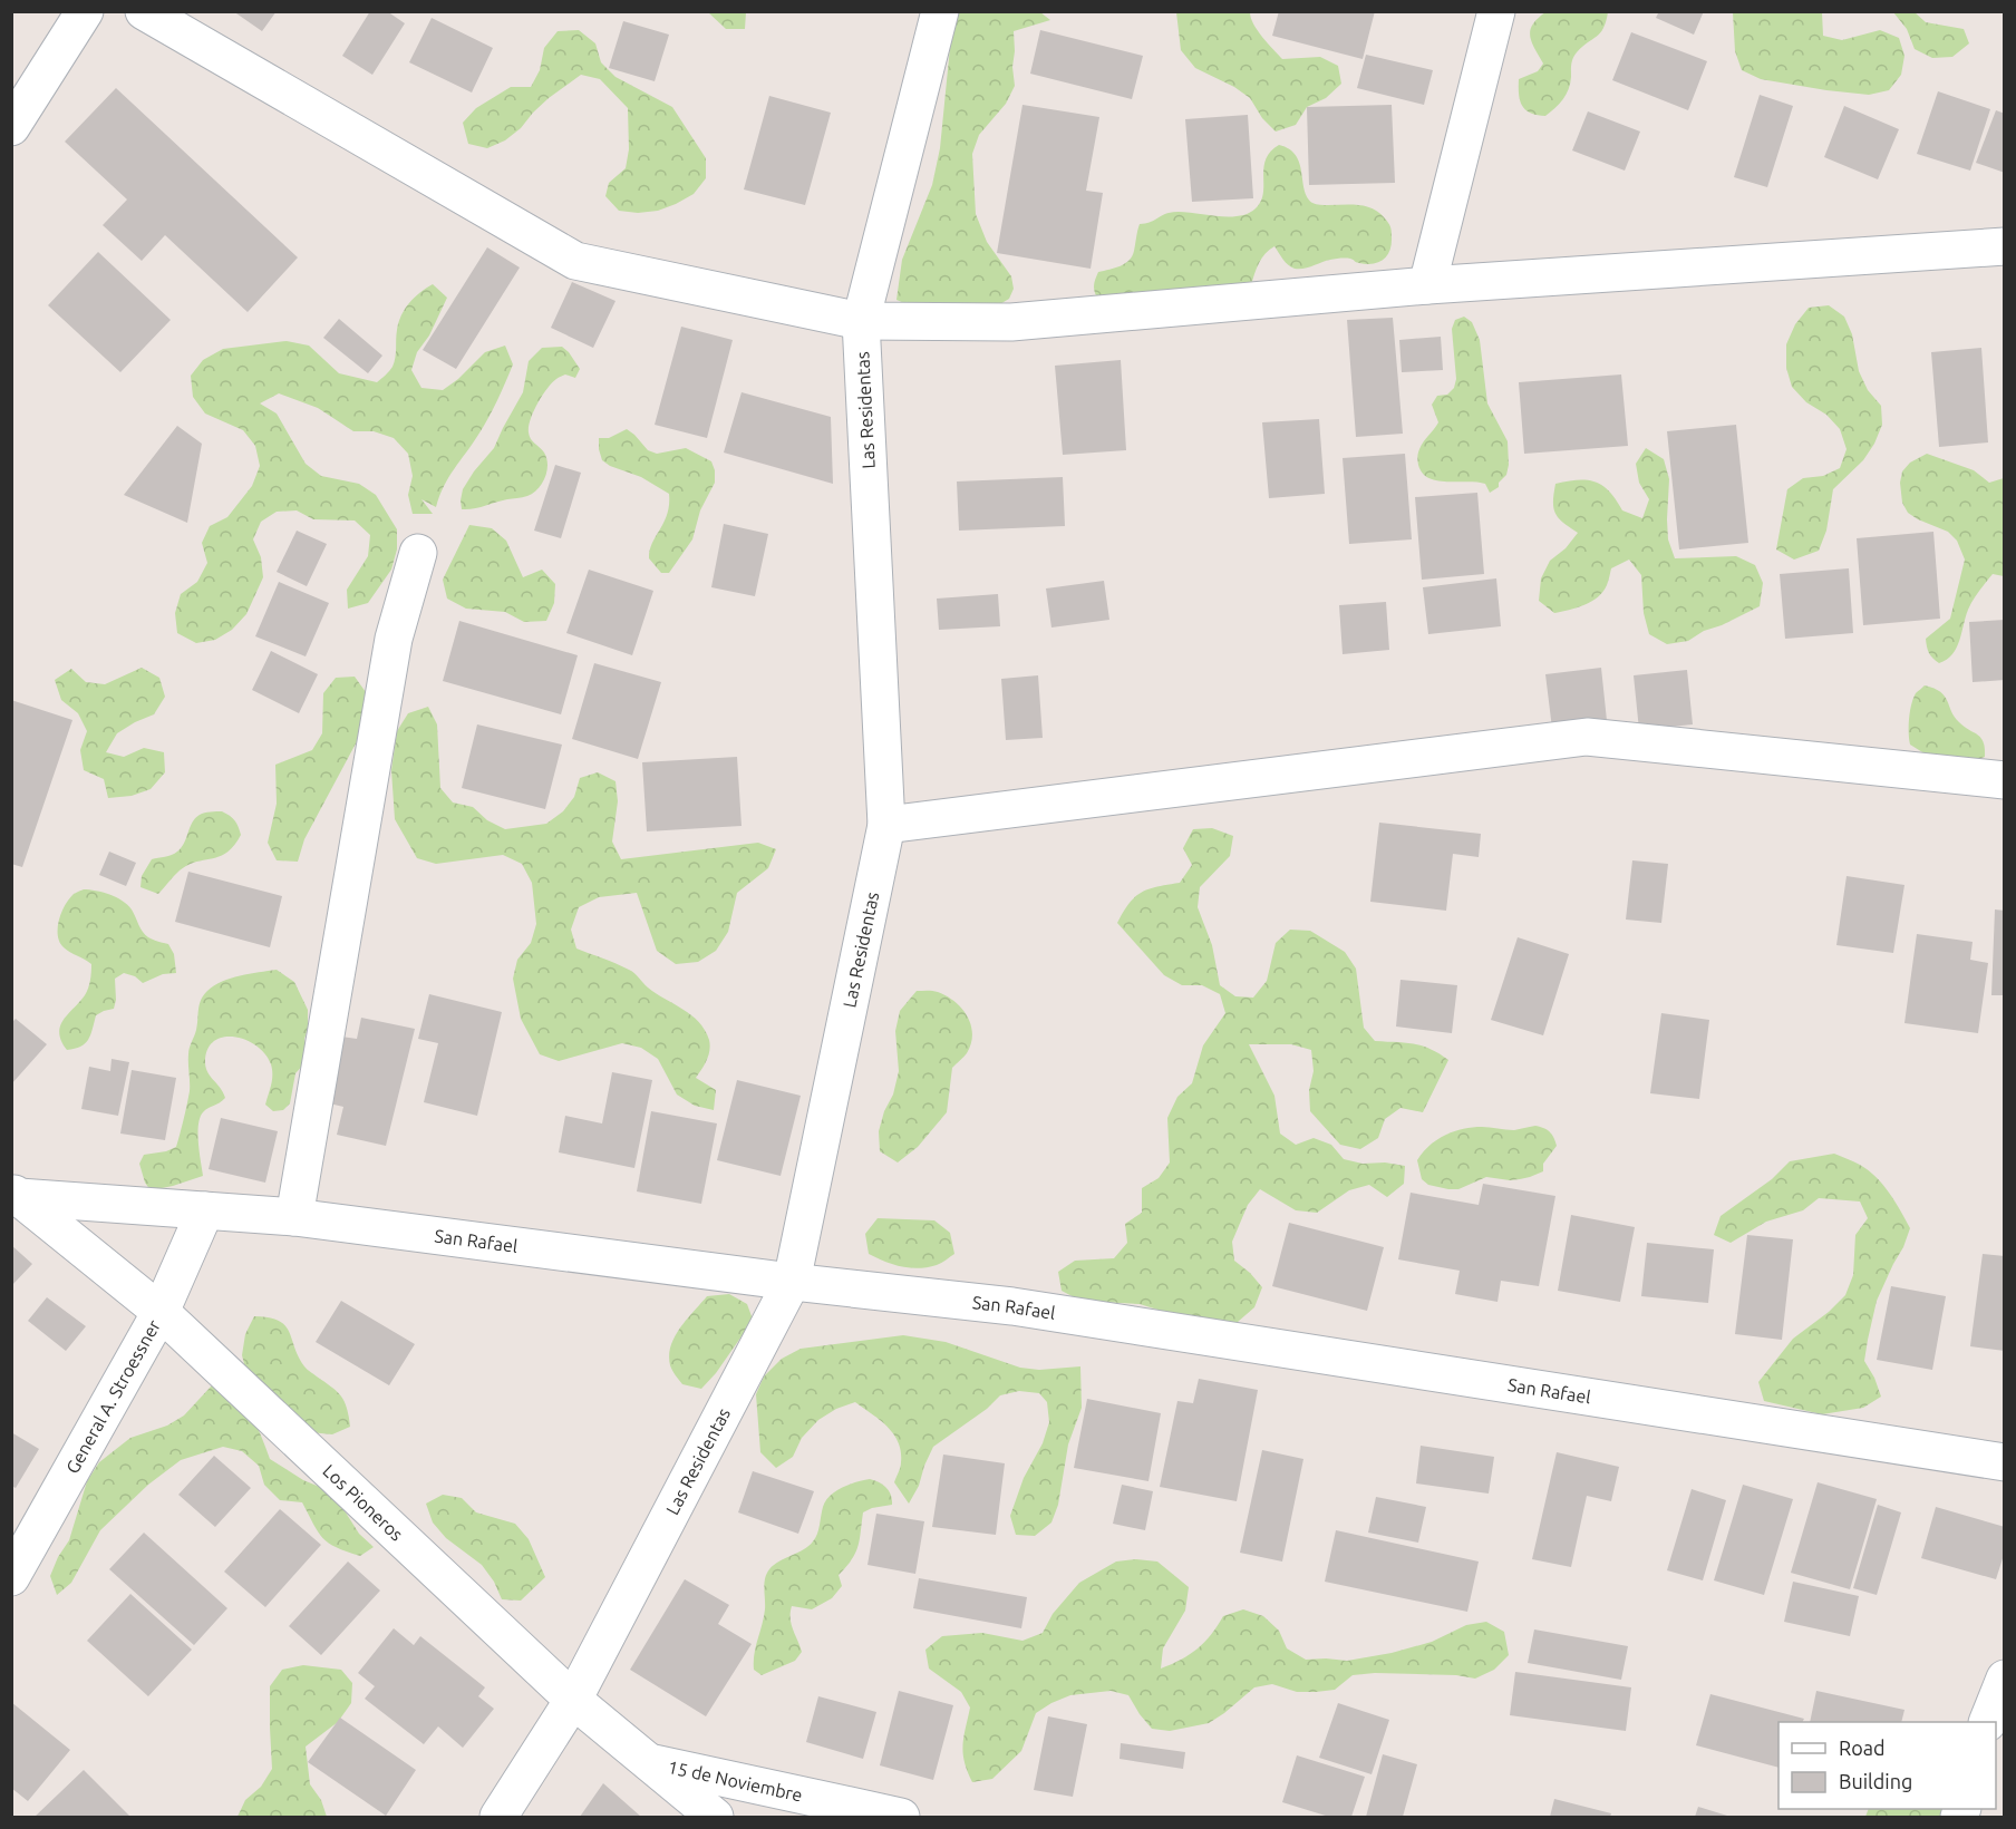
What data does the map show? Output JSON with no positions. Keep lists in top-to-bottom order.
{
  "streets": {
    "street": [
      "Las Residentas",
      "San Rafael",
      "General A. Stroessner",
      "Los Pioneros",
      "15 de Noviembre"
    ]
  },
  "crossings": [
    ["Las Residentas", "San Rafael"],
    ["Las Residentas", "Los Pioneros"],
    ["San Rafael", "General A. Stroessner"],
    ["San Rafael", "Los Pioneros"],
    ["General A. Stroessner", "Los Pioneros"],
    ["Los Pioneros", "15 de Noviembre"]
  ],
  "legend": ["Road", "Building"]
}
